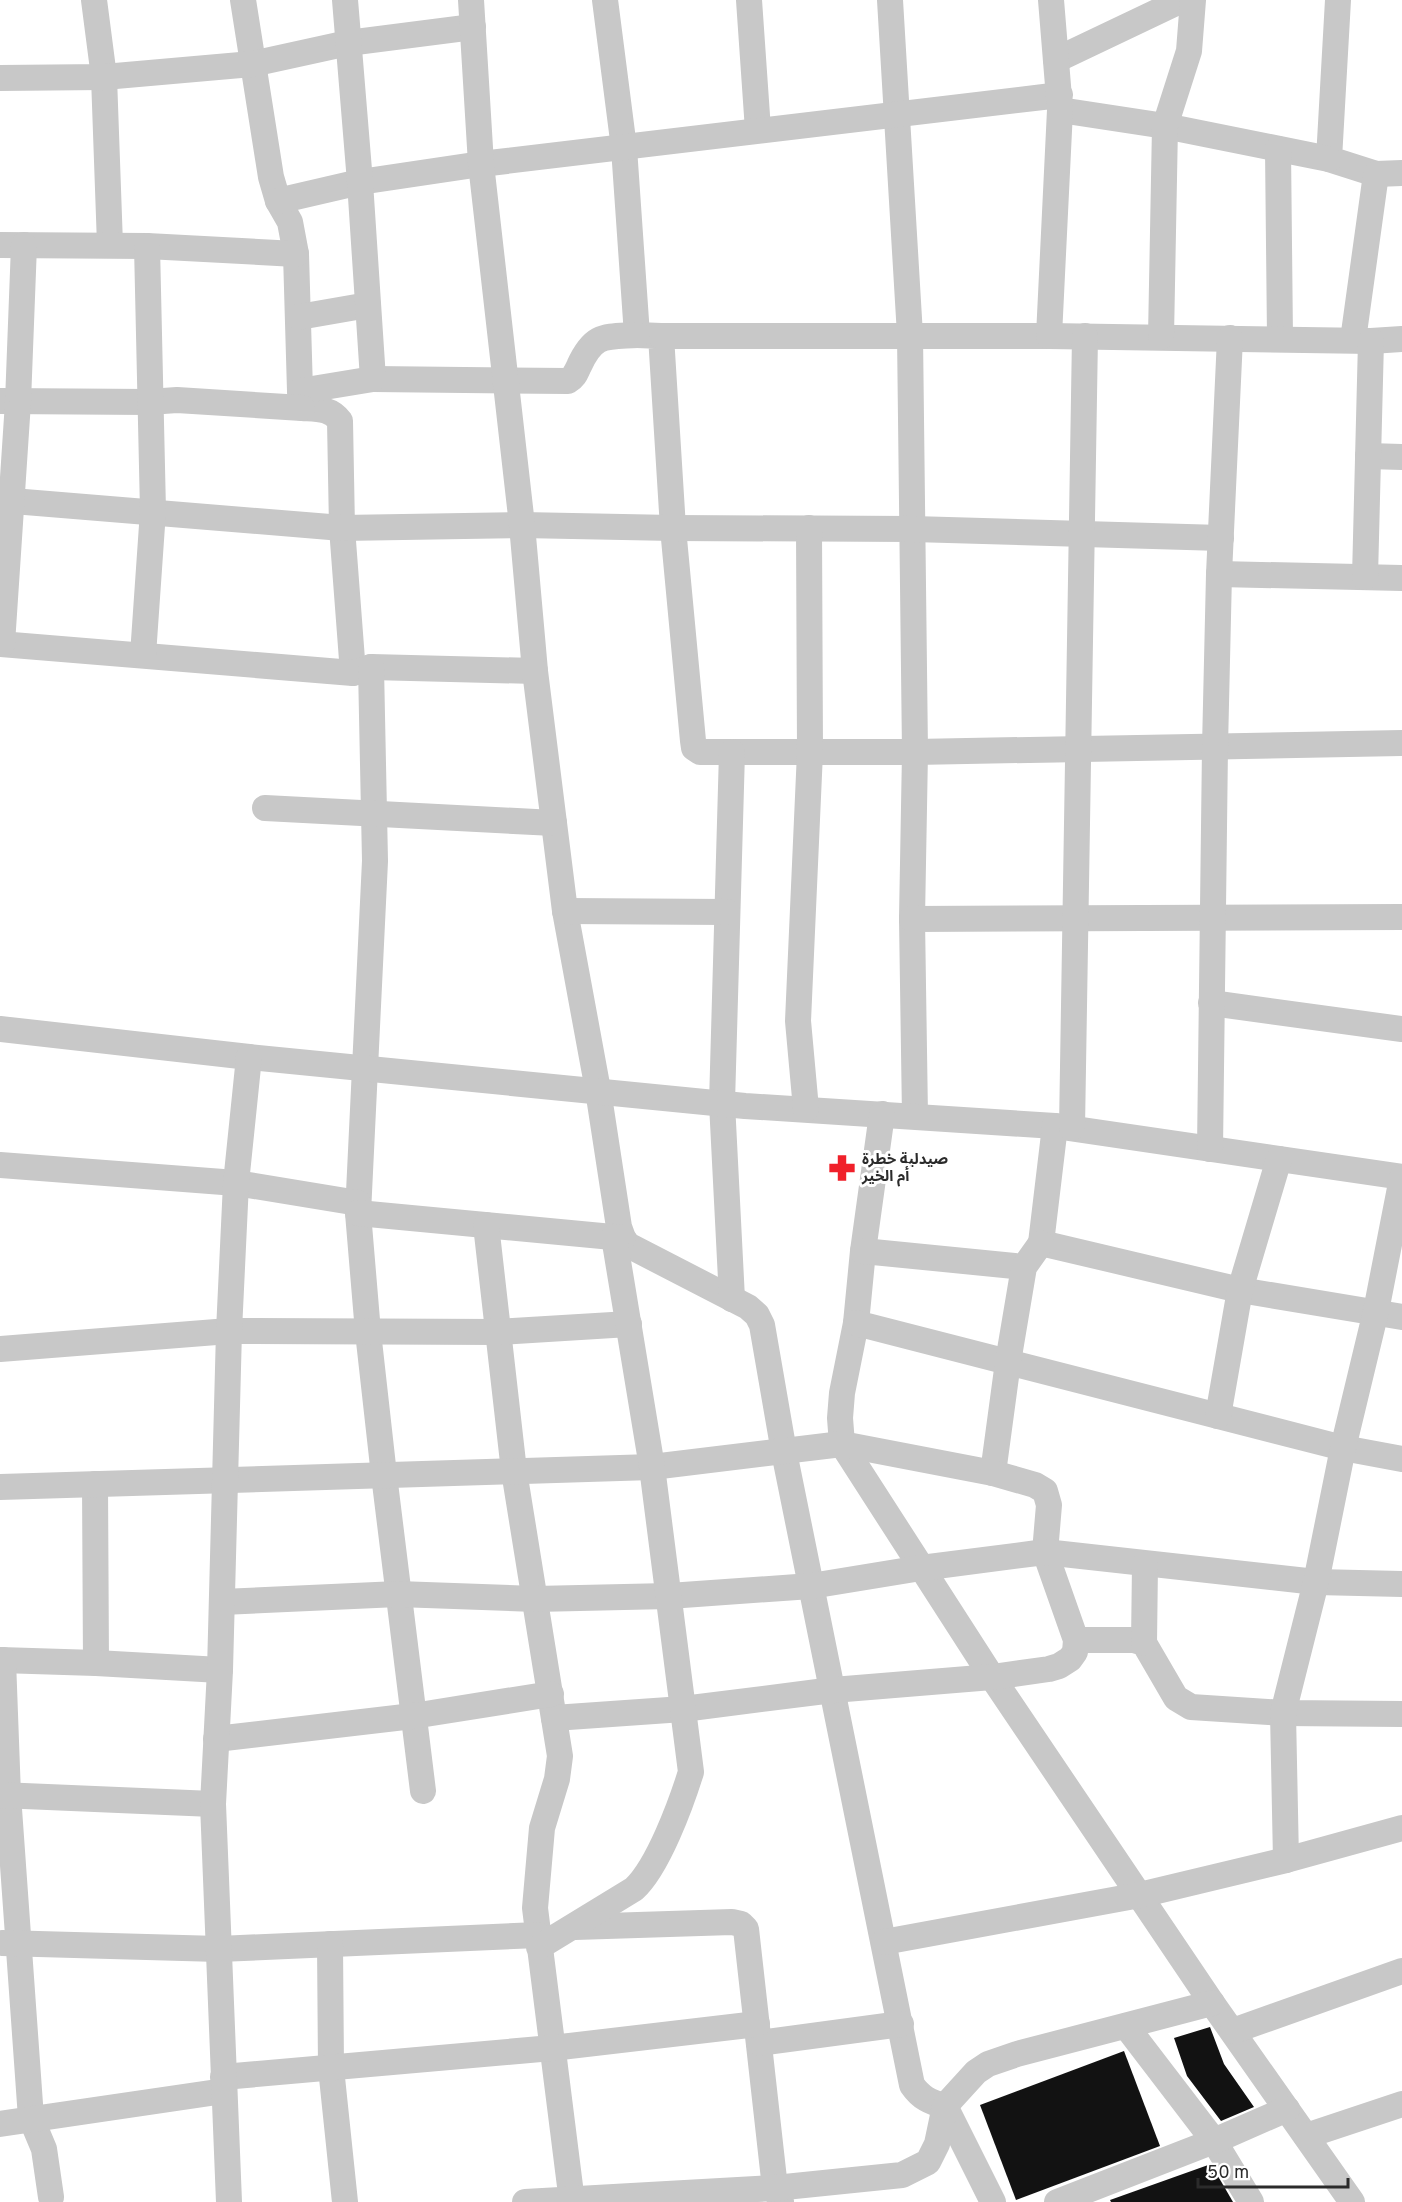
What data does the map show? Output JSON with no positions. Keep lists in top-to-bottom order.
{
  "places": {
    "pharmacy": ["صيدلية خطرة أم الخير"]
  },
  "scale_bar": "50 m"
}
